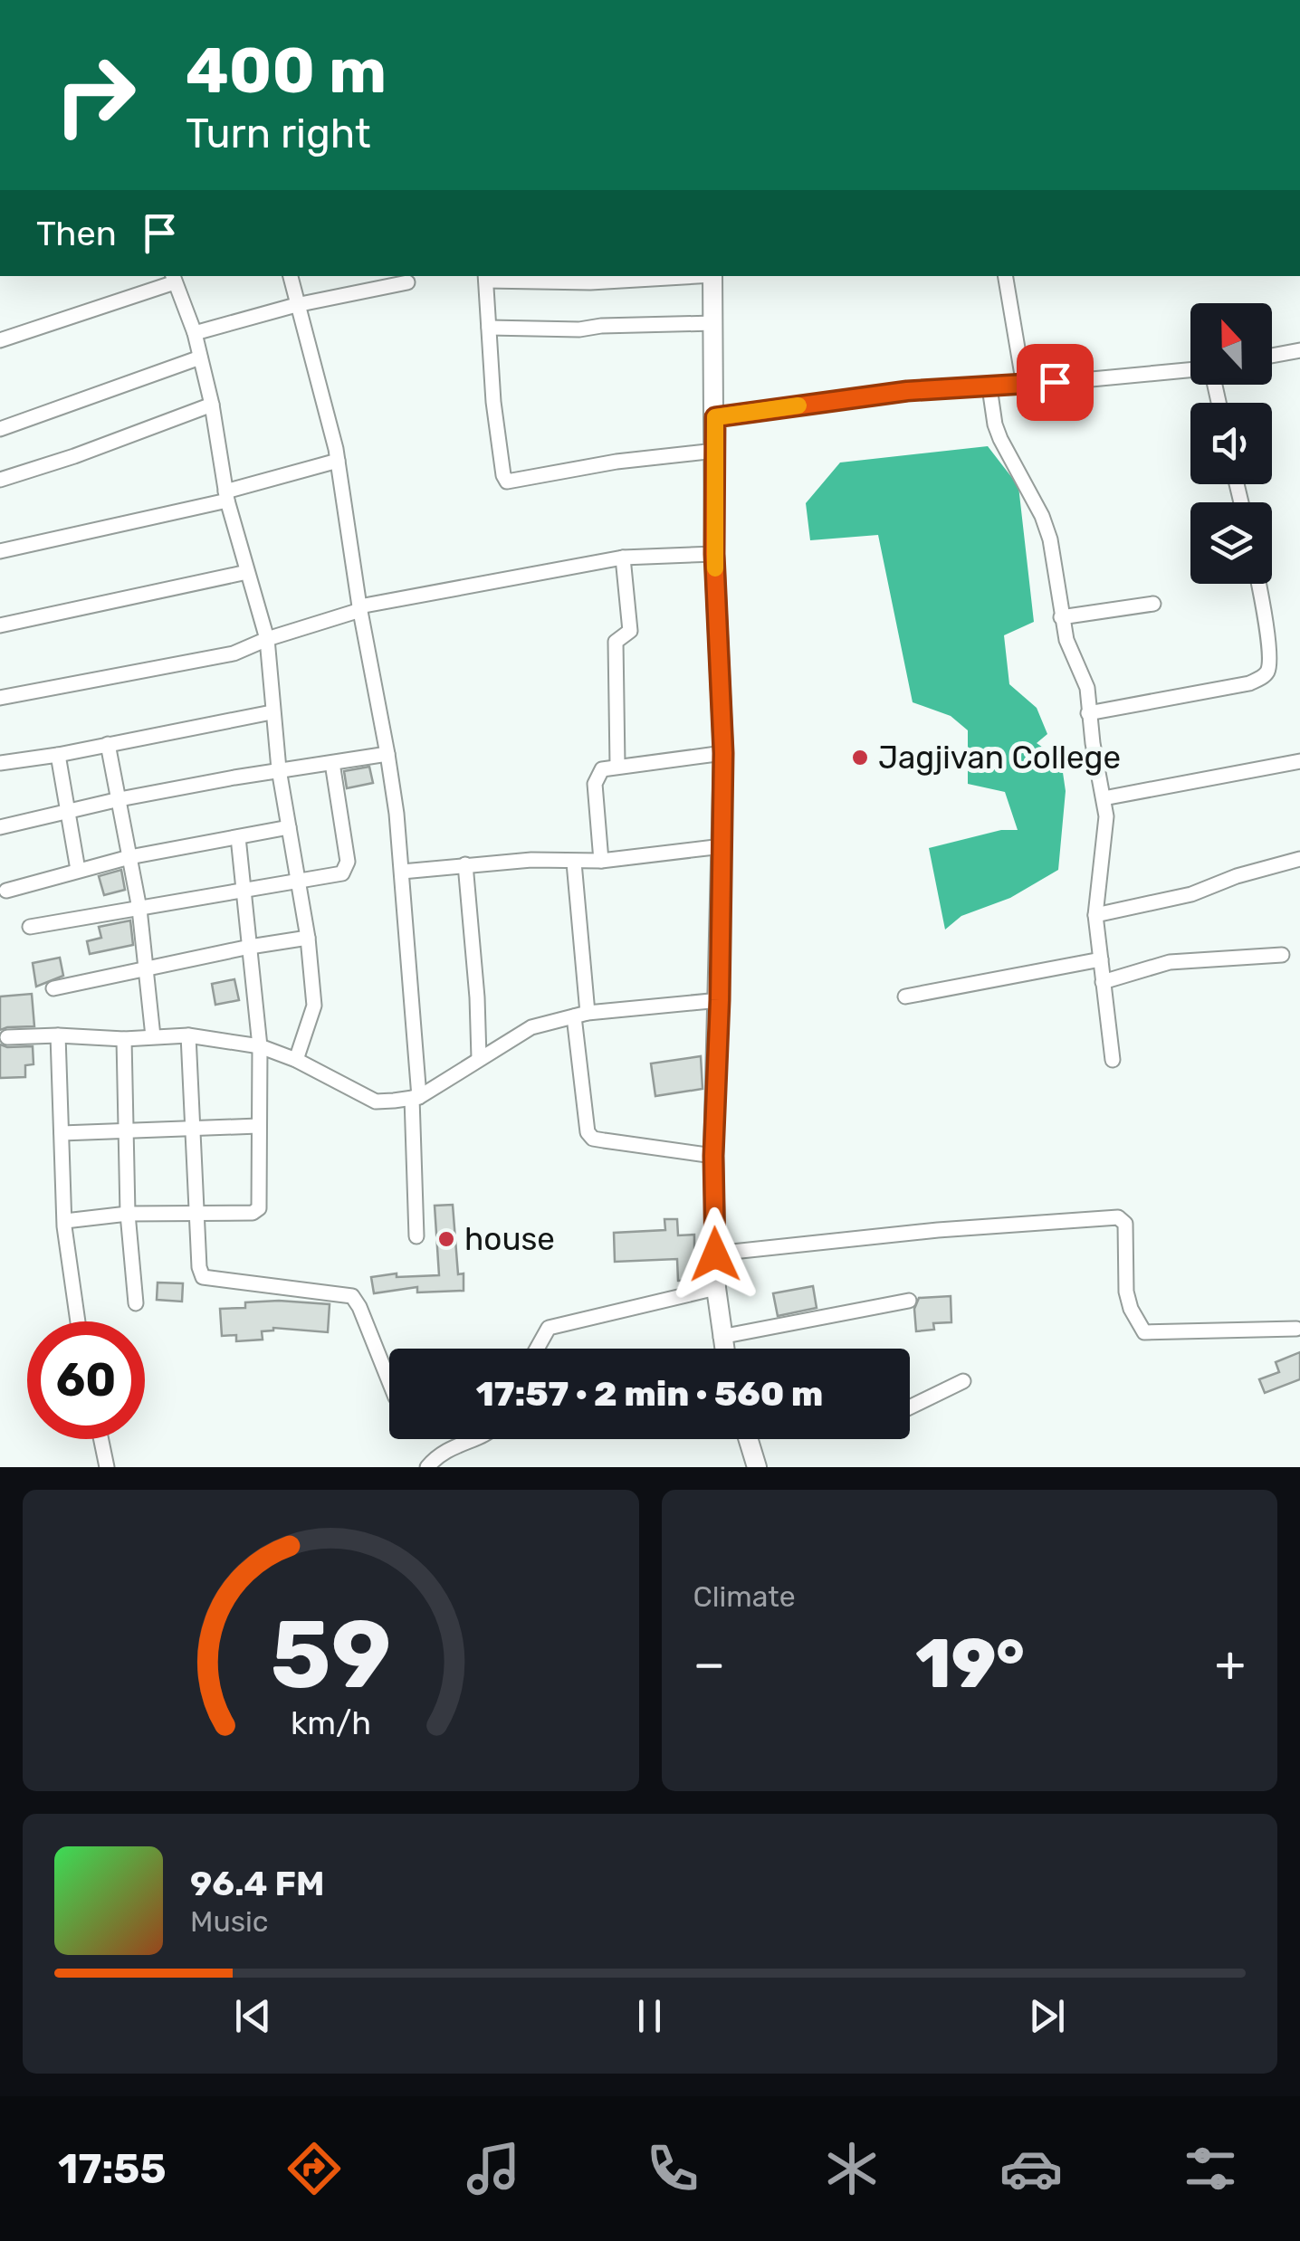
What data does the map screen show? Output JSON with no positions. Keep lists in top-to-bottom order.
{
  "places": ["Jagjivan College", "house"],
  "north": "top",
  "page": {
    "turn": ["400 m", "Turn right"],
    "then": "Then",
    "limit": "60",
    "trip": "17:57 · 2 min · 560 m",
    "tile": "Climate",
    "heat": ["−", "19°", "+"],
    "song": ["96.4 FM", "Music"],
    "tabs": "17:55",
    "gauge": ["59", "km/h"]
  }
}
